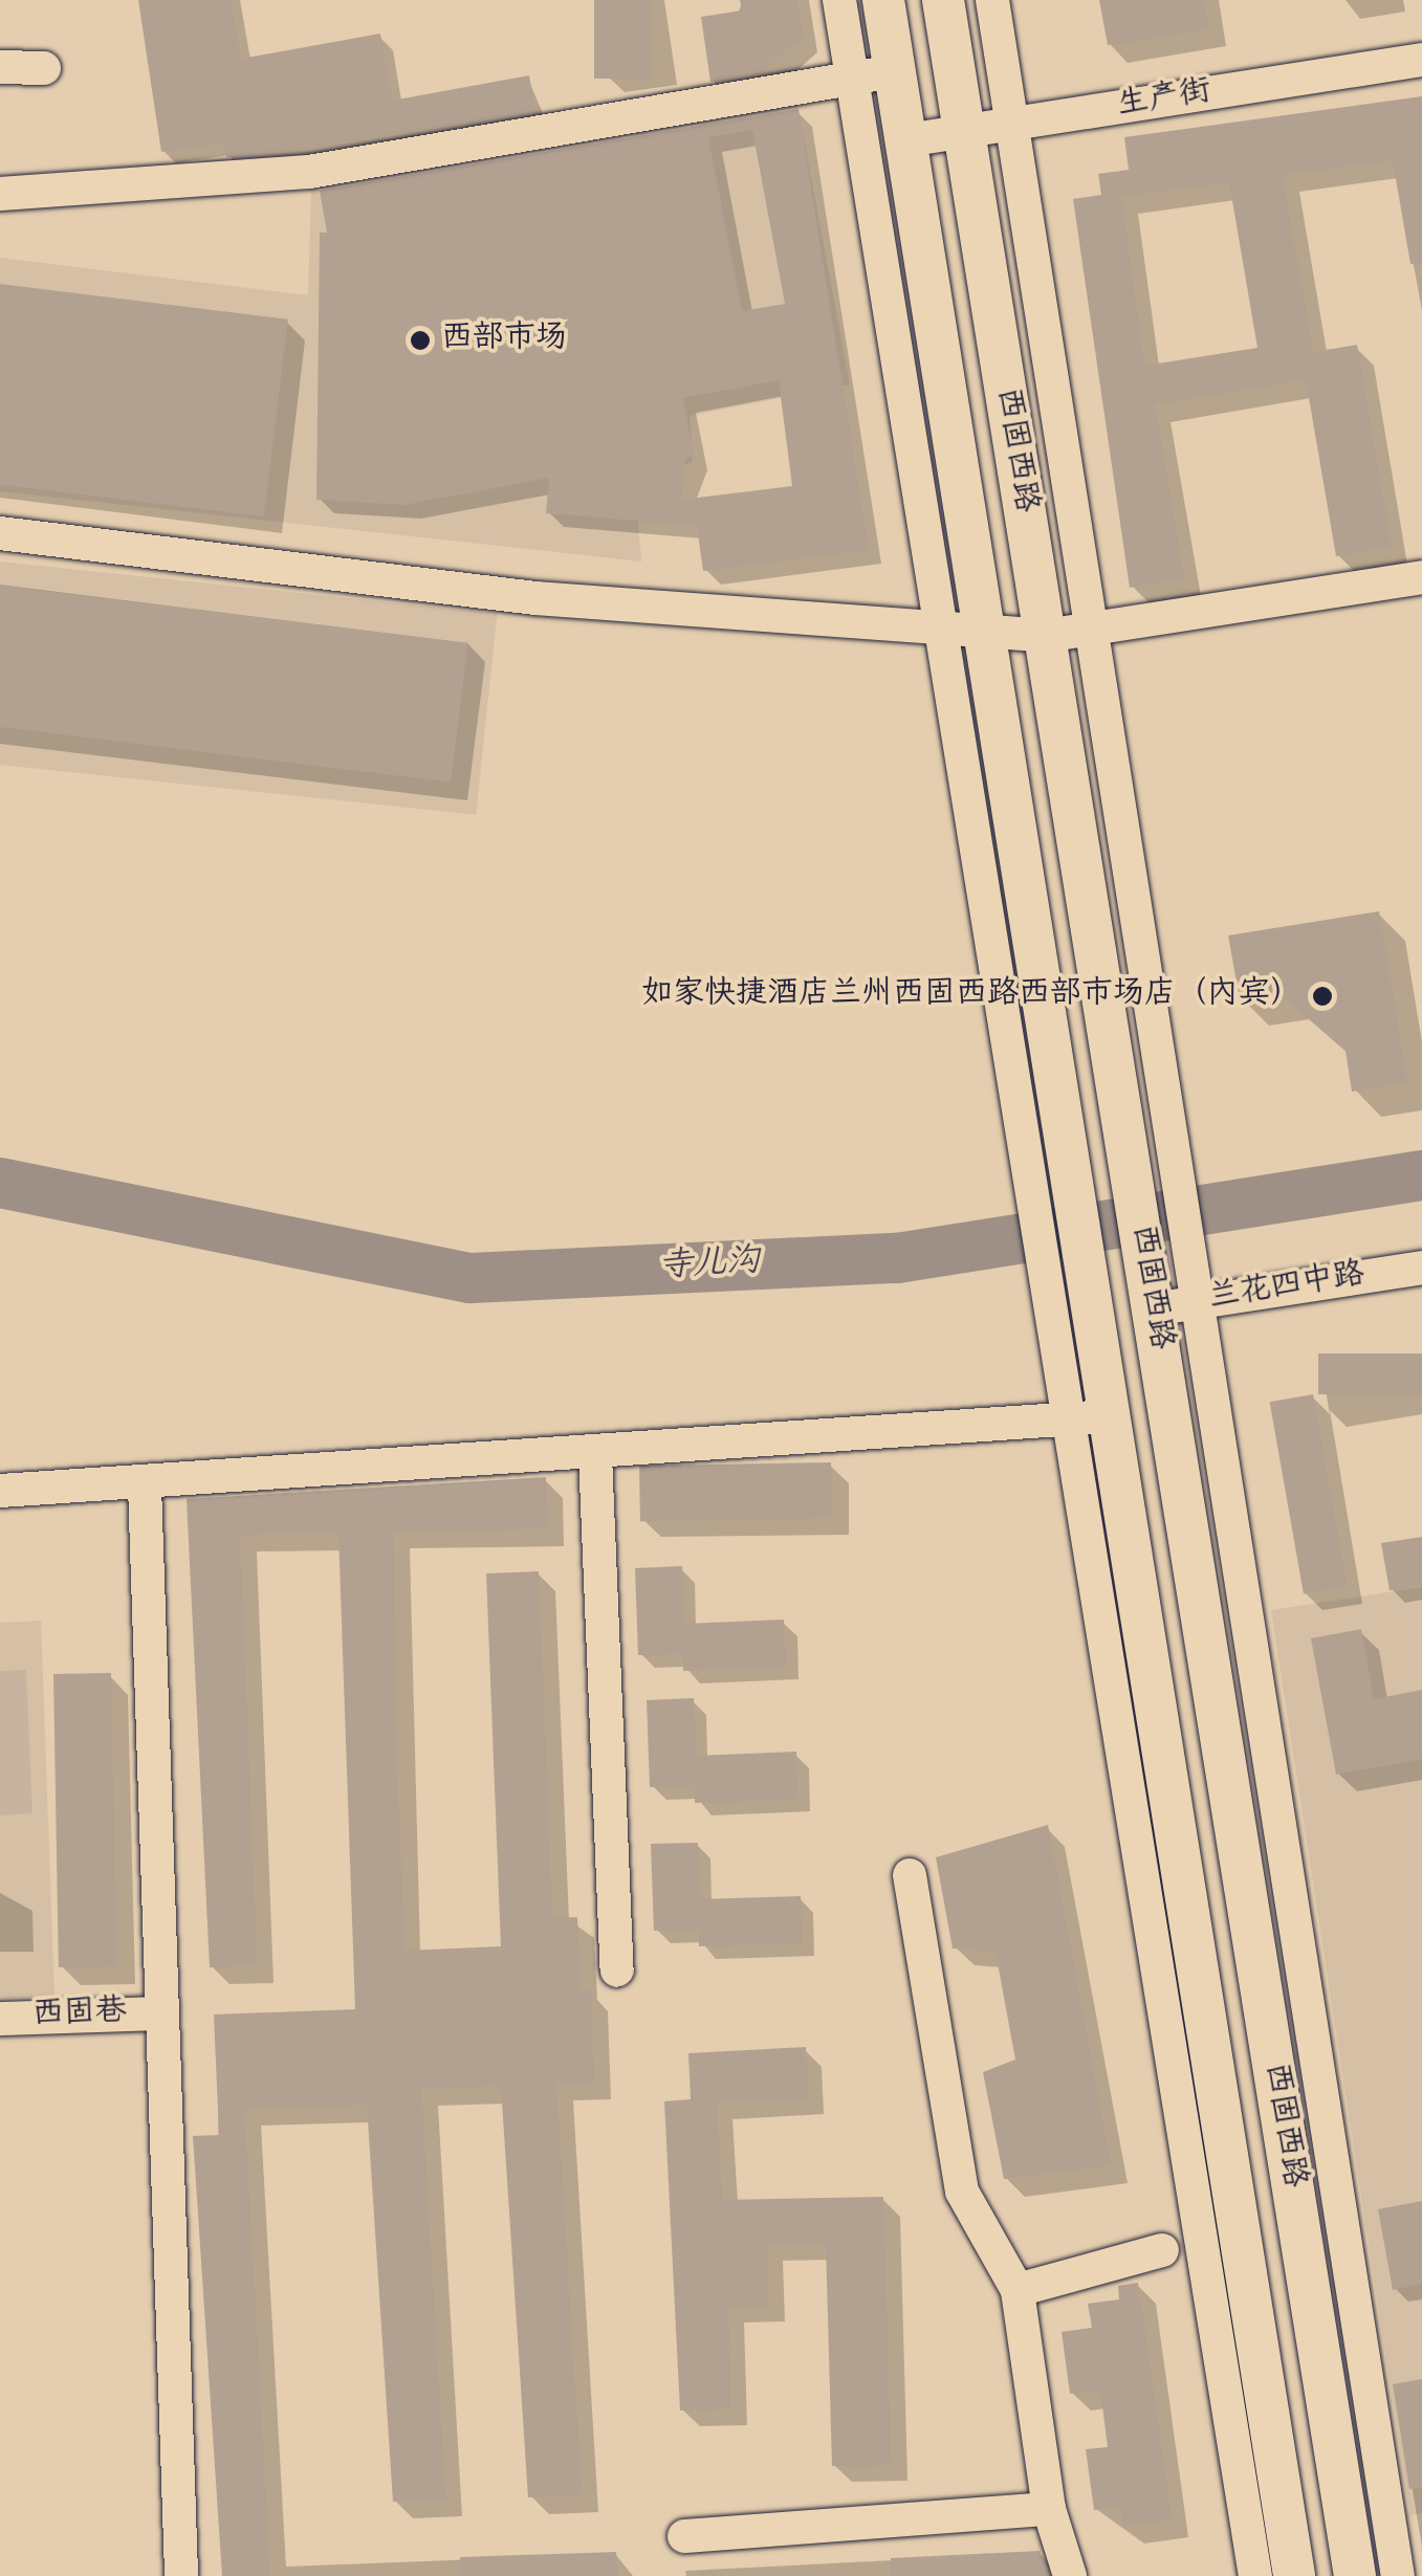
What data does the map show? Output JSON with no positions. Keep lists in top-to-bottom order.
{
  "streets": {
    "main road": ["西固西路"],
    "street": ["生产街", "兰花四中路", "西固巷"]
  },
  "crossings": [
    ["生产街", "西固西路"],
    ["西固西路", "兰花四中路"]
  ],
  "water": ["寺儿沟"],
  "places": ["西部市场", "如家快捷酒店兰州西固西路西部市场店（内宾）"]
}
